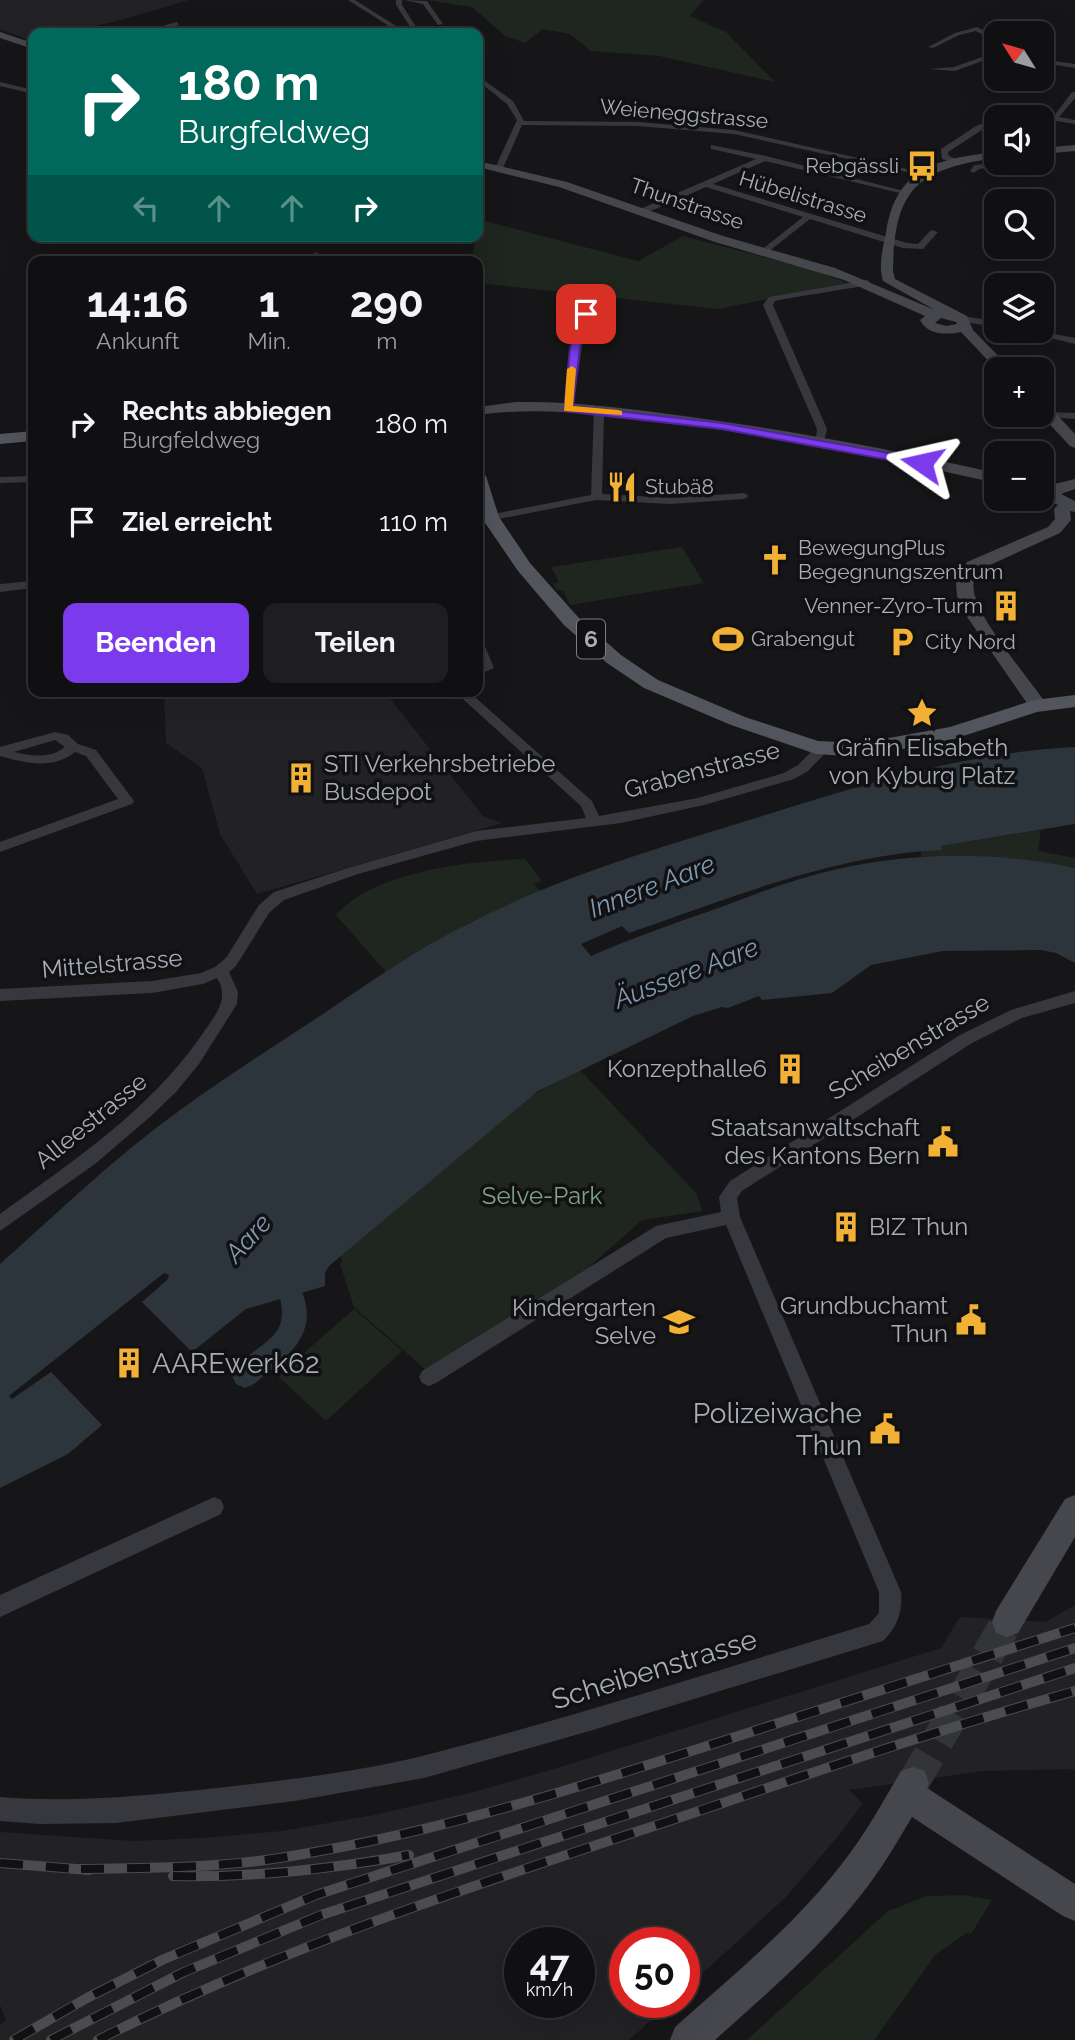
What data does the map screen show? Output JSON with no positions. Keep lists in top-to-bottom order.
{
  "streets": {
    "main road": ["Thunstrasse", "6"],
    "street": [
      "Weieneggstrasse",
      "Hübelistrasse",
      "Grabenstrasse",
      "Mittelstrasse",
      "Scheibenstrasse",
      "Alleestrasse"
    ]
  },
  "crossings": [
    ["6", "Grabenstrasse"],
    ["Grabenstrasse", "Mittelstrasse"],
    ["Mittelstrasse", "Alleestrasse"]
  ],
  "water": ["Innere Aare", "Äussere Aare", "Aare"],
  "parks": ["Selve-Park"],
  "places": {
    "bus stop": ["Rebgässli"],
    "restaurant": ["Stubä8"],
    "church": ["BewegungPlus Begegnungszentrum"],
    "building": [
      "Venner-Zyro-Turm",
      "STI Verkehrsbetriebe Busdepot",
      "Konzepthalle6",
      "BIZ Thun",
      "AAREwerk62"
    ],
    "sports": ["Grabengut"],
    "parking": ["City Nord"],
    "place": ["Gräfin Elisabeth von Kyburg Platz"],
    "public building": ["Staatsanwaltschaft des Kantons Bern", "Grundbuchamt Thun", "Polizeiwache Thun"],
    "school or university": ["Kindergarten Selve"]
  },
  "north": "top left",
  "page": {
    "map_buttons": ["+", "−"],
    "turn": ["180 m", "Burgfeldweg"],
    "eta": [
      "14:16",
      "Ankunft",
      "1",
      "Min.",
      "290",
      "m"
    ],
    "list": [
      {
        "name": "Rechts abbiegen",
        "note": "Burgfeldweg",
        "value": "180 m"
      },
      {
        "name": "Ziel erreicht",
        "value": "110 m"
      }
    ],
    "buttons": ["Beenden", "Teilen"],
    "speed": "47 km/h",
    "limit": "50"
  }
}
